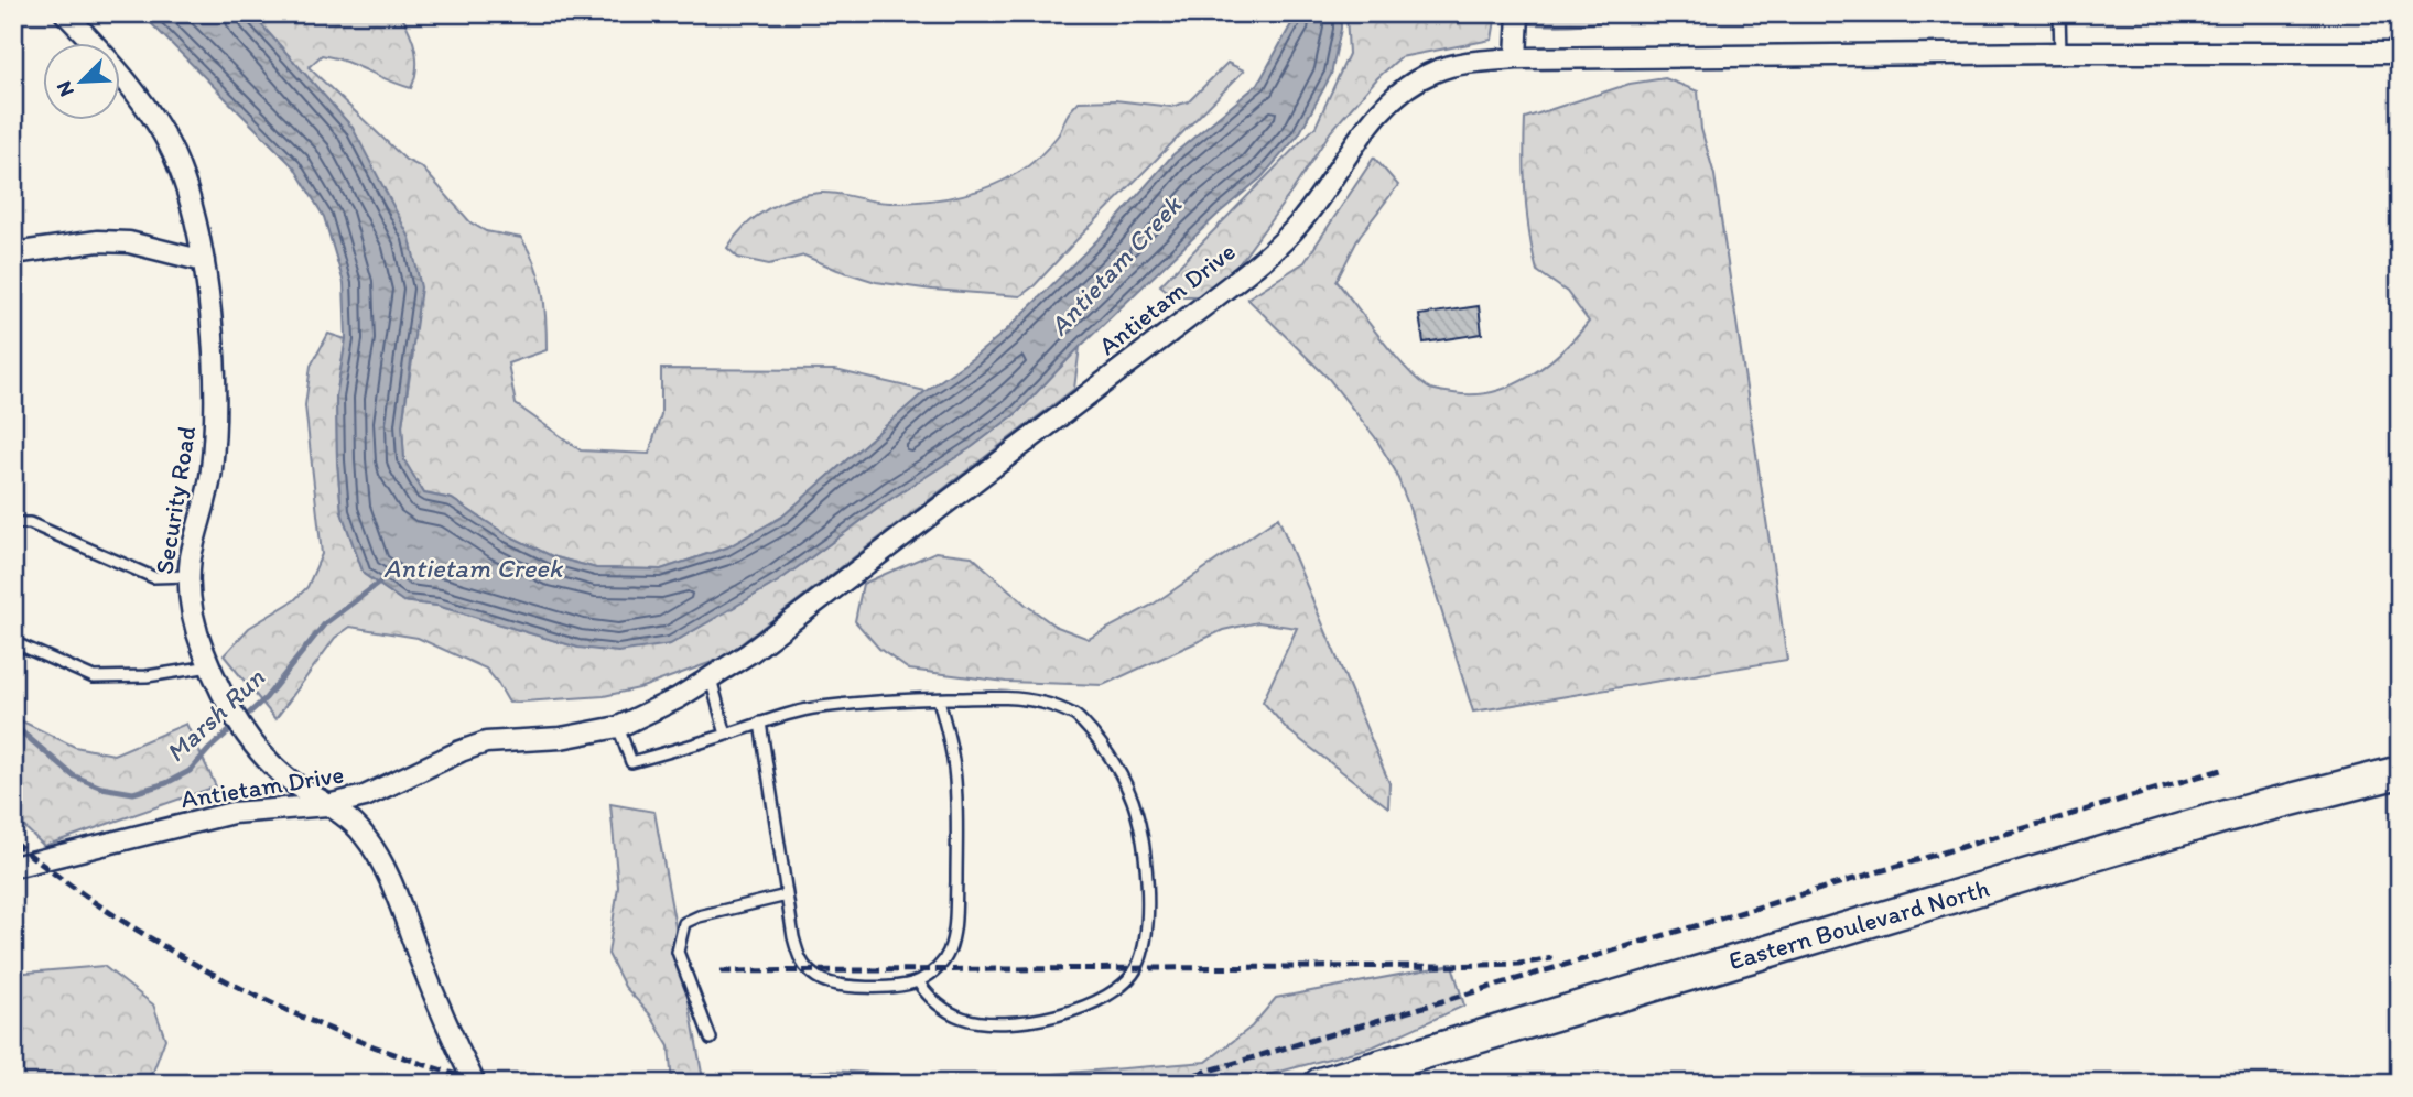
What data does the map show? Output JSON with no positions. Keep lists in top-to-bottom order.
{
  "streets": {
    "main road": ["Eastern Boulevard North"],
    "street": ["Antietam Drive", "Security Road"]
  },
  "crossings": [
    ["Antietam Drive", "Security Road"]
  ],
  "water": ["Antietam Creek", "Marsh Run"],
  "north": "bottom left"
}
